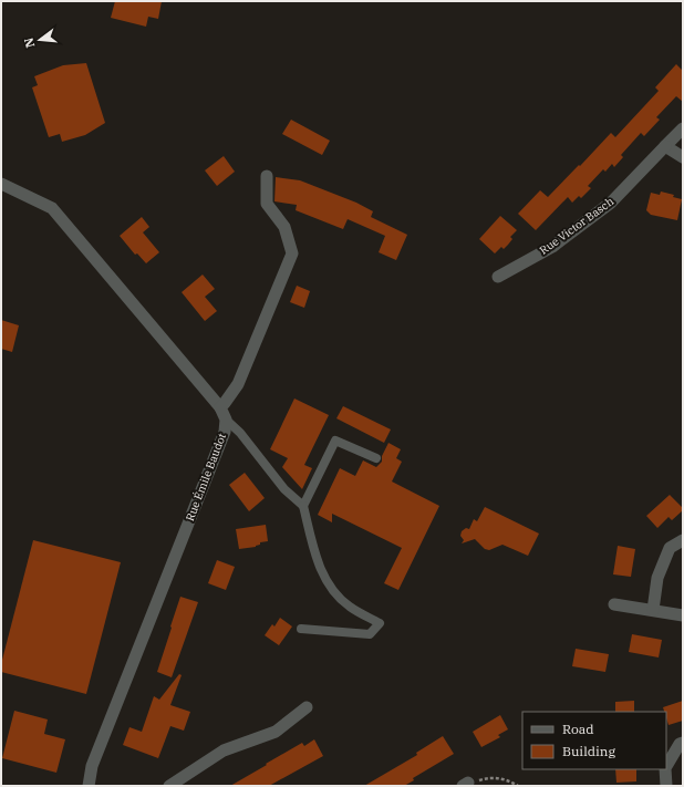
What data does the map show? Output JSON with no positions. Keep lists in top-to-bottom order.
{
  "streets": {
    "street": ["Rue Victor Basch", "Rue Émile Baudot"]
  },
  "legend": ["Road", "Building"],
  "north": "left"
}
